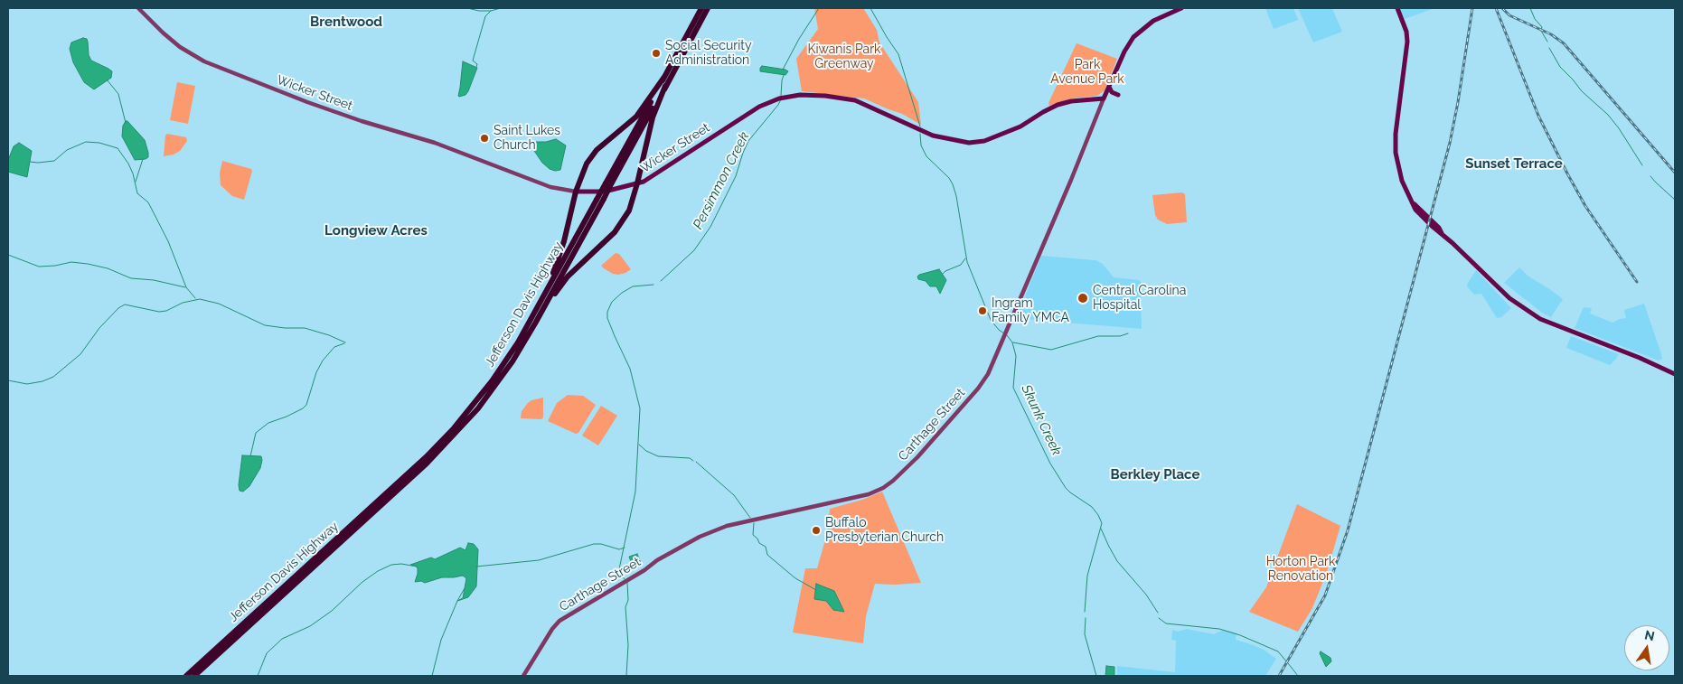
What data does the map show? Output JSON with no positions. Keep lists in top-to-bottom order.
{
  "streets": {
    "highway": ["Jefferson Davis Highway"],
    "main road": ["Wicker Street", "Carthage Street"]
  },
  "crossings": [
    ["Wicker Street", "Carthage Street"]
  ],
  "districts": [
    "Brentwood",
    "Sunset Terrace",
    "Longview Acres",
    "Berkley Place"
  ],
  "water": ["Persimmon Creek", "Skunk Creek"],
  "parks": ["Kiwanis Park Greenway", "Park Avenue Park", "Horton Park Renovation"],
  "places": [
    "Social Security Administration",
    "Saint Lukes Church",
    "Central Carolina Hospital",
    "Ingram Family YMCA",
    "Buffalo Presbyterian Church"
  ],
  "north": "top"
}
